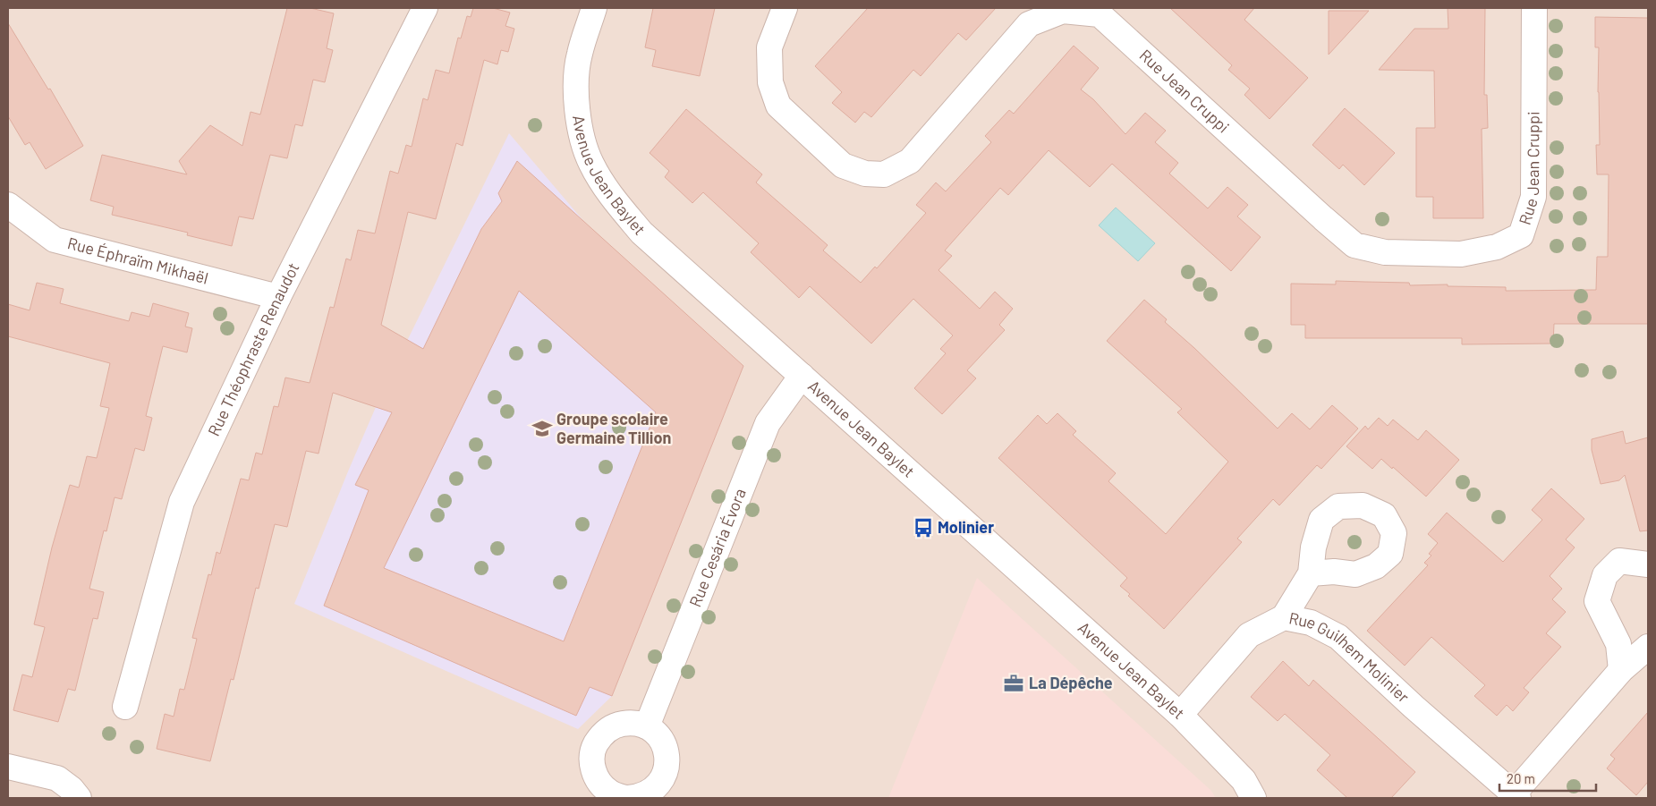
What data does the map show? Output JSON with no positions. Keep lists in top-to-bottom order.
{
  "streets": {
    "street": [
      "Rue Jean Cruppi",
      "Avenue Jean Baylet",
      "Rue Éphraïm Mikhaël",
      "Rue Théophraste Renaudot",
      "Rue Cesária Évora",
      "Rue Guilhem Molinier"
    ]
  },
  "crossings": [
    ["Avenue Jean Baylet", "Rue Cesária Évora"],
    ["Avenue Jean Baylet", "Rue Guilhem Molinier"],
    ["Rue Éphraïm Mikhaël", "Rue Théophraste Renaudot"]
  ],
  "places": {
    "school or university": ["Groupe scolaire Germaine Tillion"],
    "bus stop": ["Molinier"],
    "office": ["La Dépêche"]
  },
  "scale_bar": "20 m"
}
